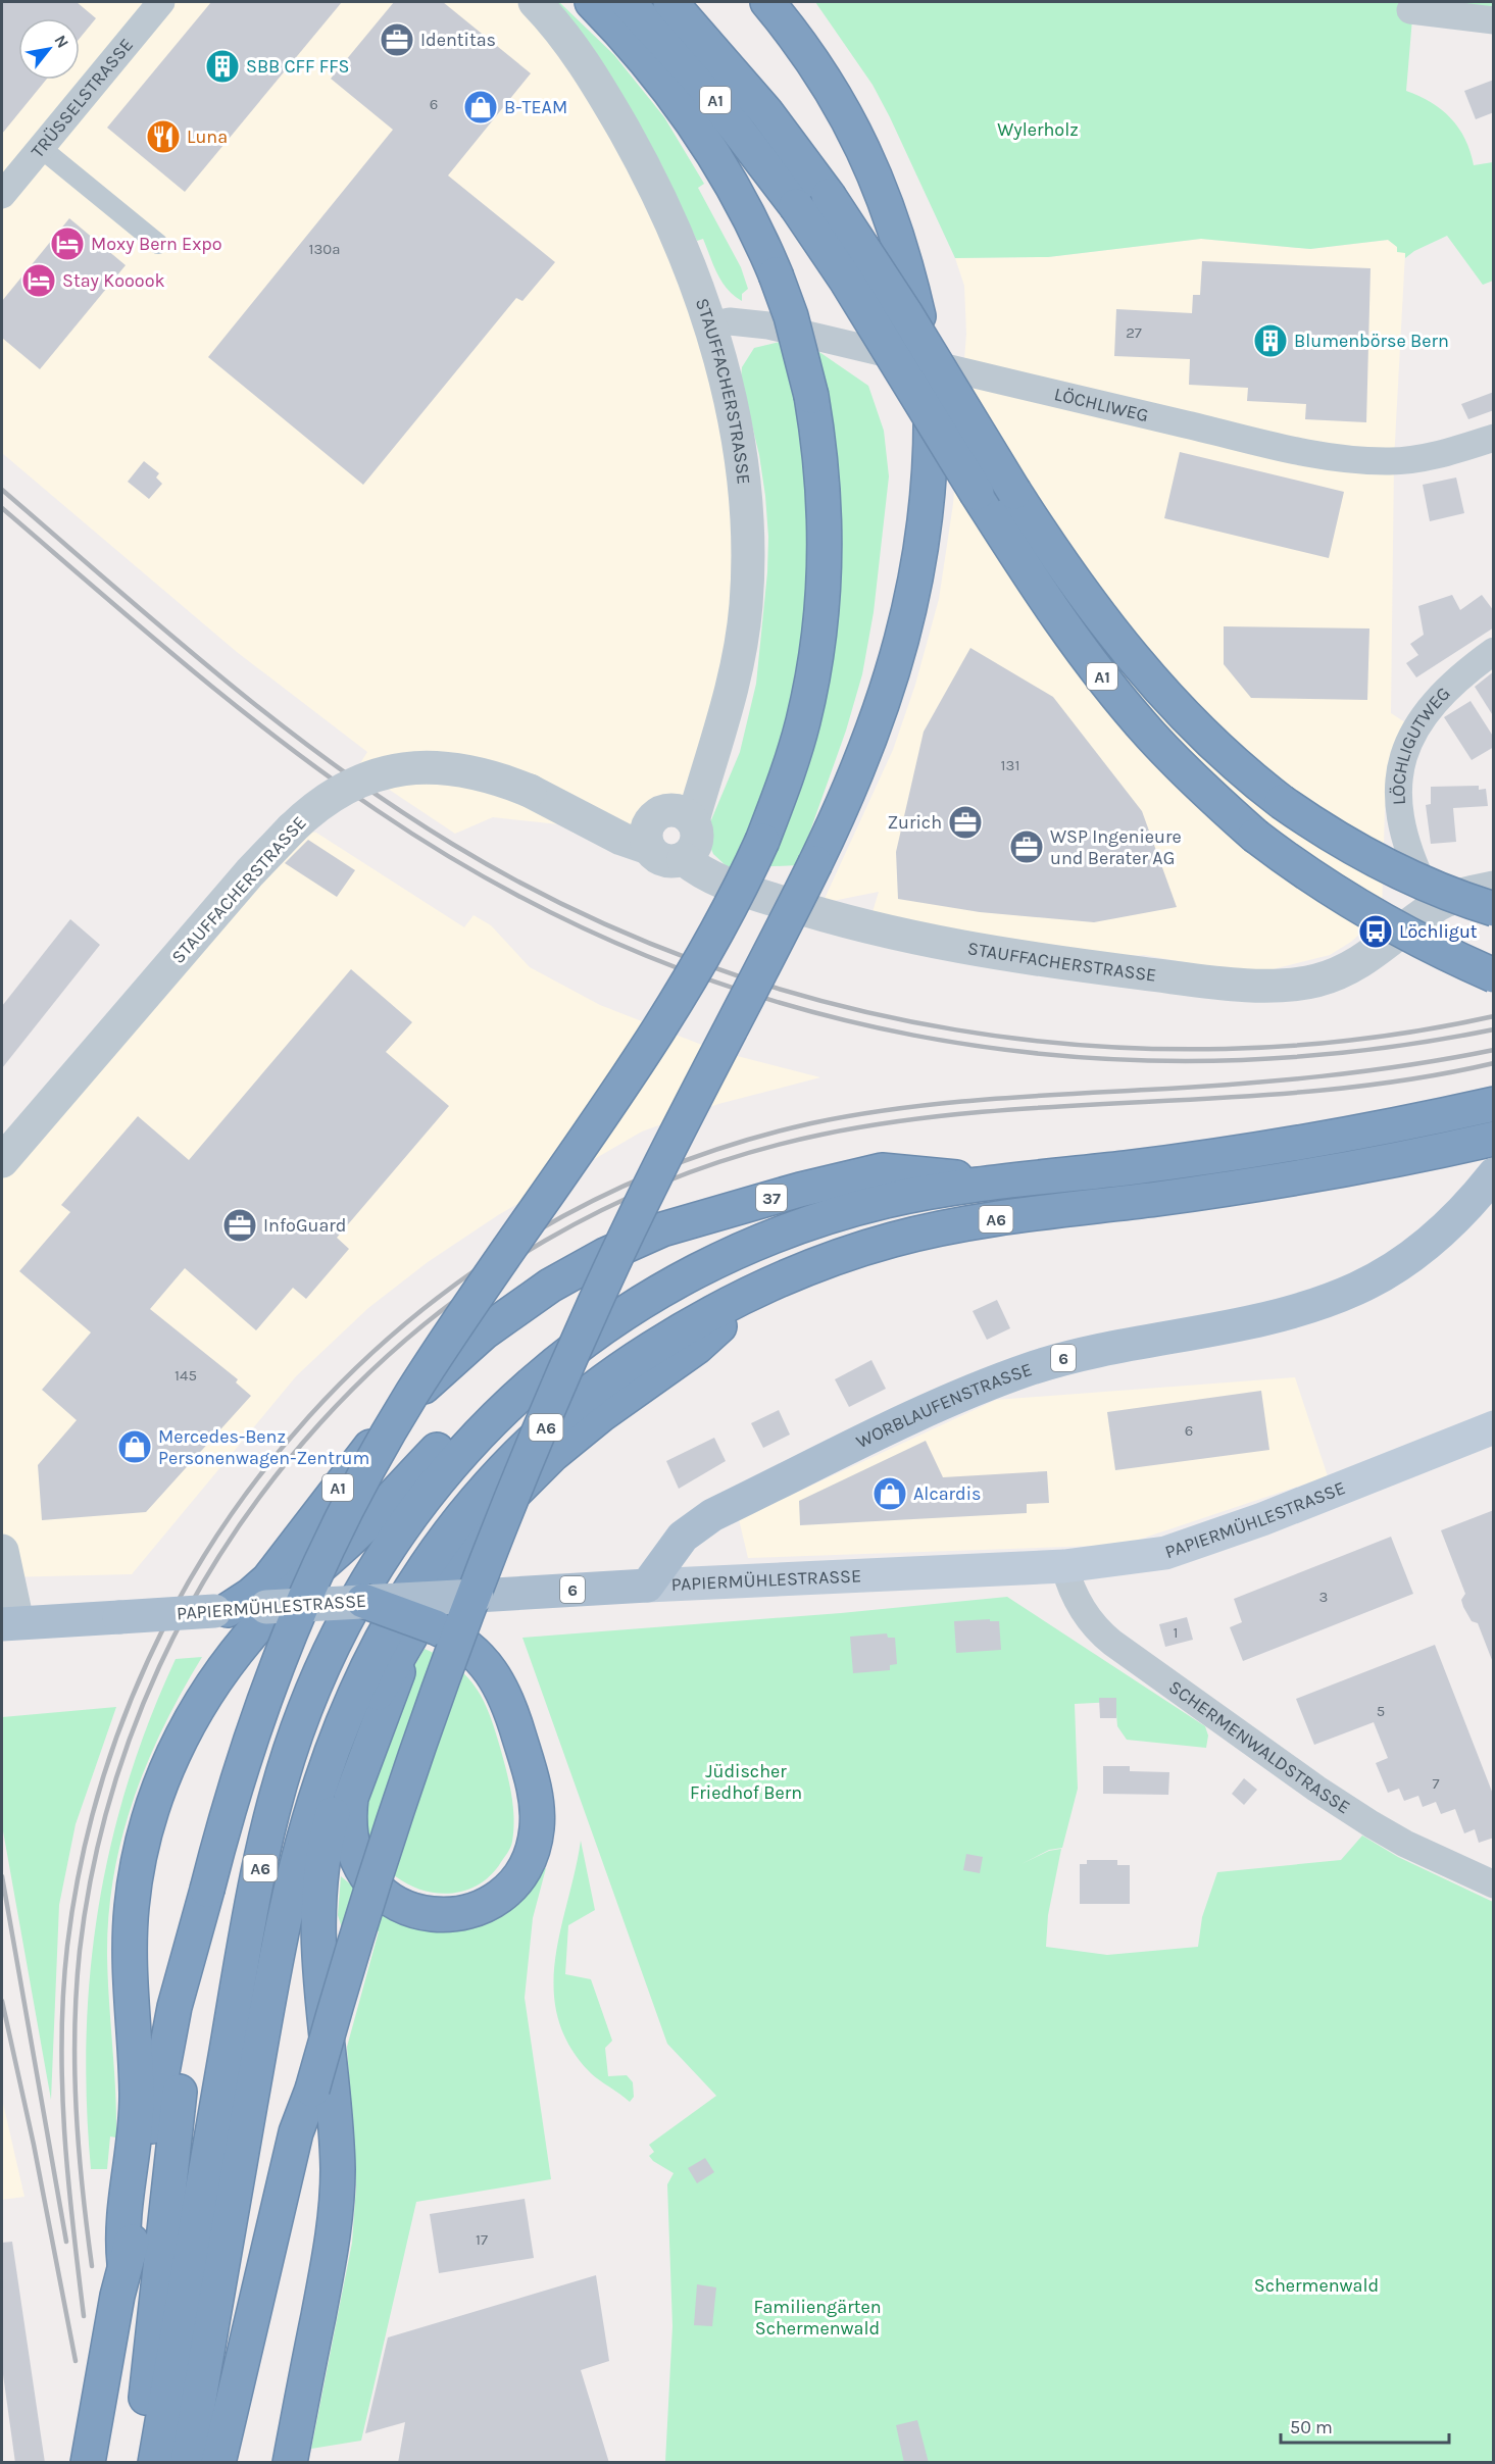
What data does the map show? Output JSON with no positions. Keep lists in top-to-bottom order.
{
  "streets": {
    "highway": ["A1", "37", "A6"],
    "main road": ["6", "WORBLAUFENSTRASSE", "PAPIERMÜHLESTRASSE"],
    "street": [
      "TRÜSSELSTRASSE",
      "STAUFFACHERSTRASSE",
      "LÖCHLIWEG",
      "LÖCHLIGUTWEG",
      "SCHERMENWALDSTRASSE"
    ]
  },
  "crossings": [
    ["A1", "37"],
    ["A1", "PAPIERMÜHLESTRASSE"],
    ["STAUFFACHERSTRASSE", "LÖCHLIWEG"],
    ["STAUFFACHERSTRASSE", "LÖCHLIGUTWEG"],
    ["37", "A6"],
    ["WORBLAUFENSTRASSE", "PAPIERMÜHLESTRASSE"],
    ["PAPIERMÜHLESTRASSE", "SCHERMENWALDSTRASSE"]
  ],
  "parks": [
    "Wylerholz",
    "Jüdischer Friedhof Bern",
    "Schermenwald",
    "Familiengärten Schermenwald"
  ],
  "places": {
    "office": [
      "Identitas",
      "Zurich",
      "WSP Ingenieure und Berater AG",
      "InfoGuard"
    ],
    "building": ["SBB CFF FFS", "Blumenbörse Bern"],
    "shop": ["B-TEAM", "Mercedes-Benz Personenwagen-Zentrum", "Alcardis"],
    "restaurant": ["Luna"],
    "hotel": ["Moxy Bern Expo", "Stay Kooook"],
    "bus stop": ["Löchligut"]
  },
  "house_numbers": [
    "6",
    "130a",
    "27",
    "131",
    "145",
    "6",
    "3",
    "1",
    "5",
    "7",
    "17"
  ],
  "scale_bar": "50 m",
  "north": "top right"
}
